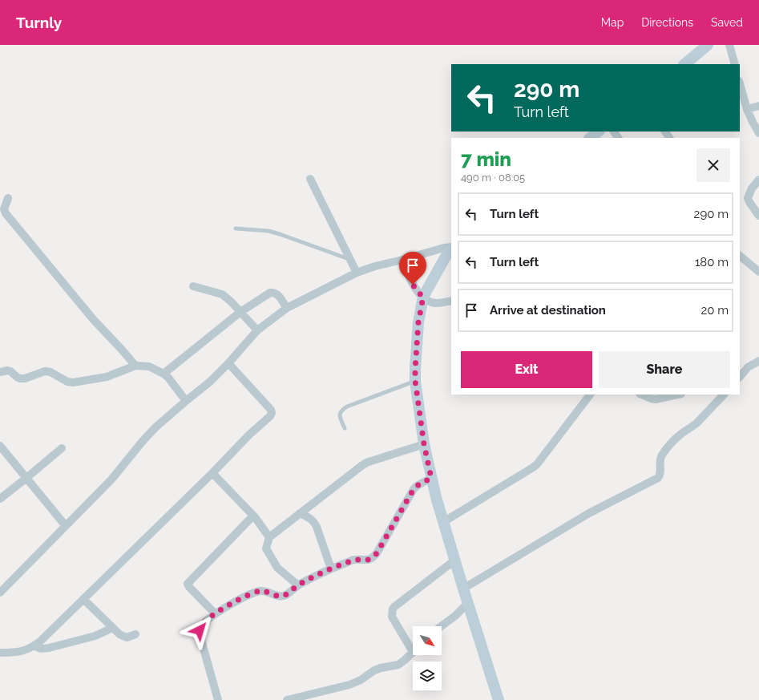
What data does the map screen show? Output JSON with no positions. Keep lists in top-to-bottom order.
{
  "north": "bottom right",
  "page": {
    "header": "Turnly",
    "nav": ["Map", "Directions", "Saved"],
    "turn": ["290 m", "Turn left"],
    "heading": ["7 min", "490 m · 08:05"],
    "list": [
      {
        "name": "Turn left",
        "value": "290 m"
      },
      {
        "name": "Turn left",
        "value": "180 m"
      },
      {
        "name": "Arrive at destination",
        "value": "20 m"
      }
    ],
    "buttons": ["Exit", "Share"]
  }
}
